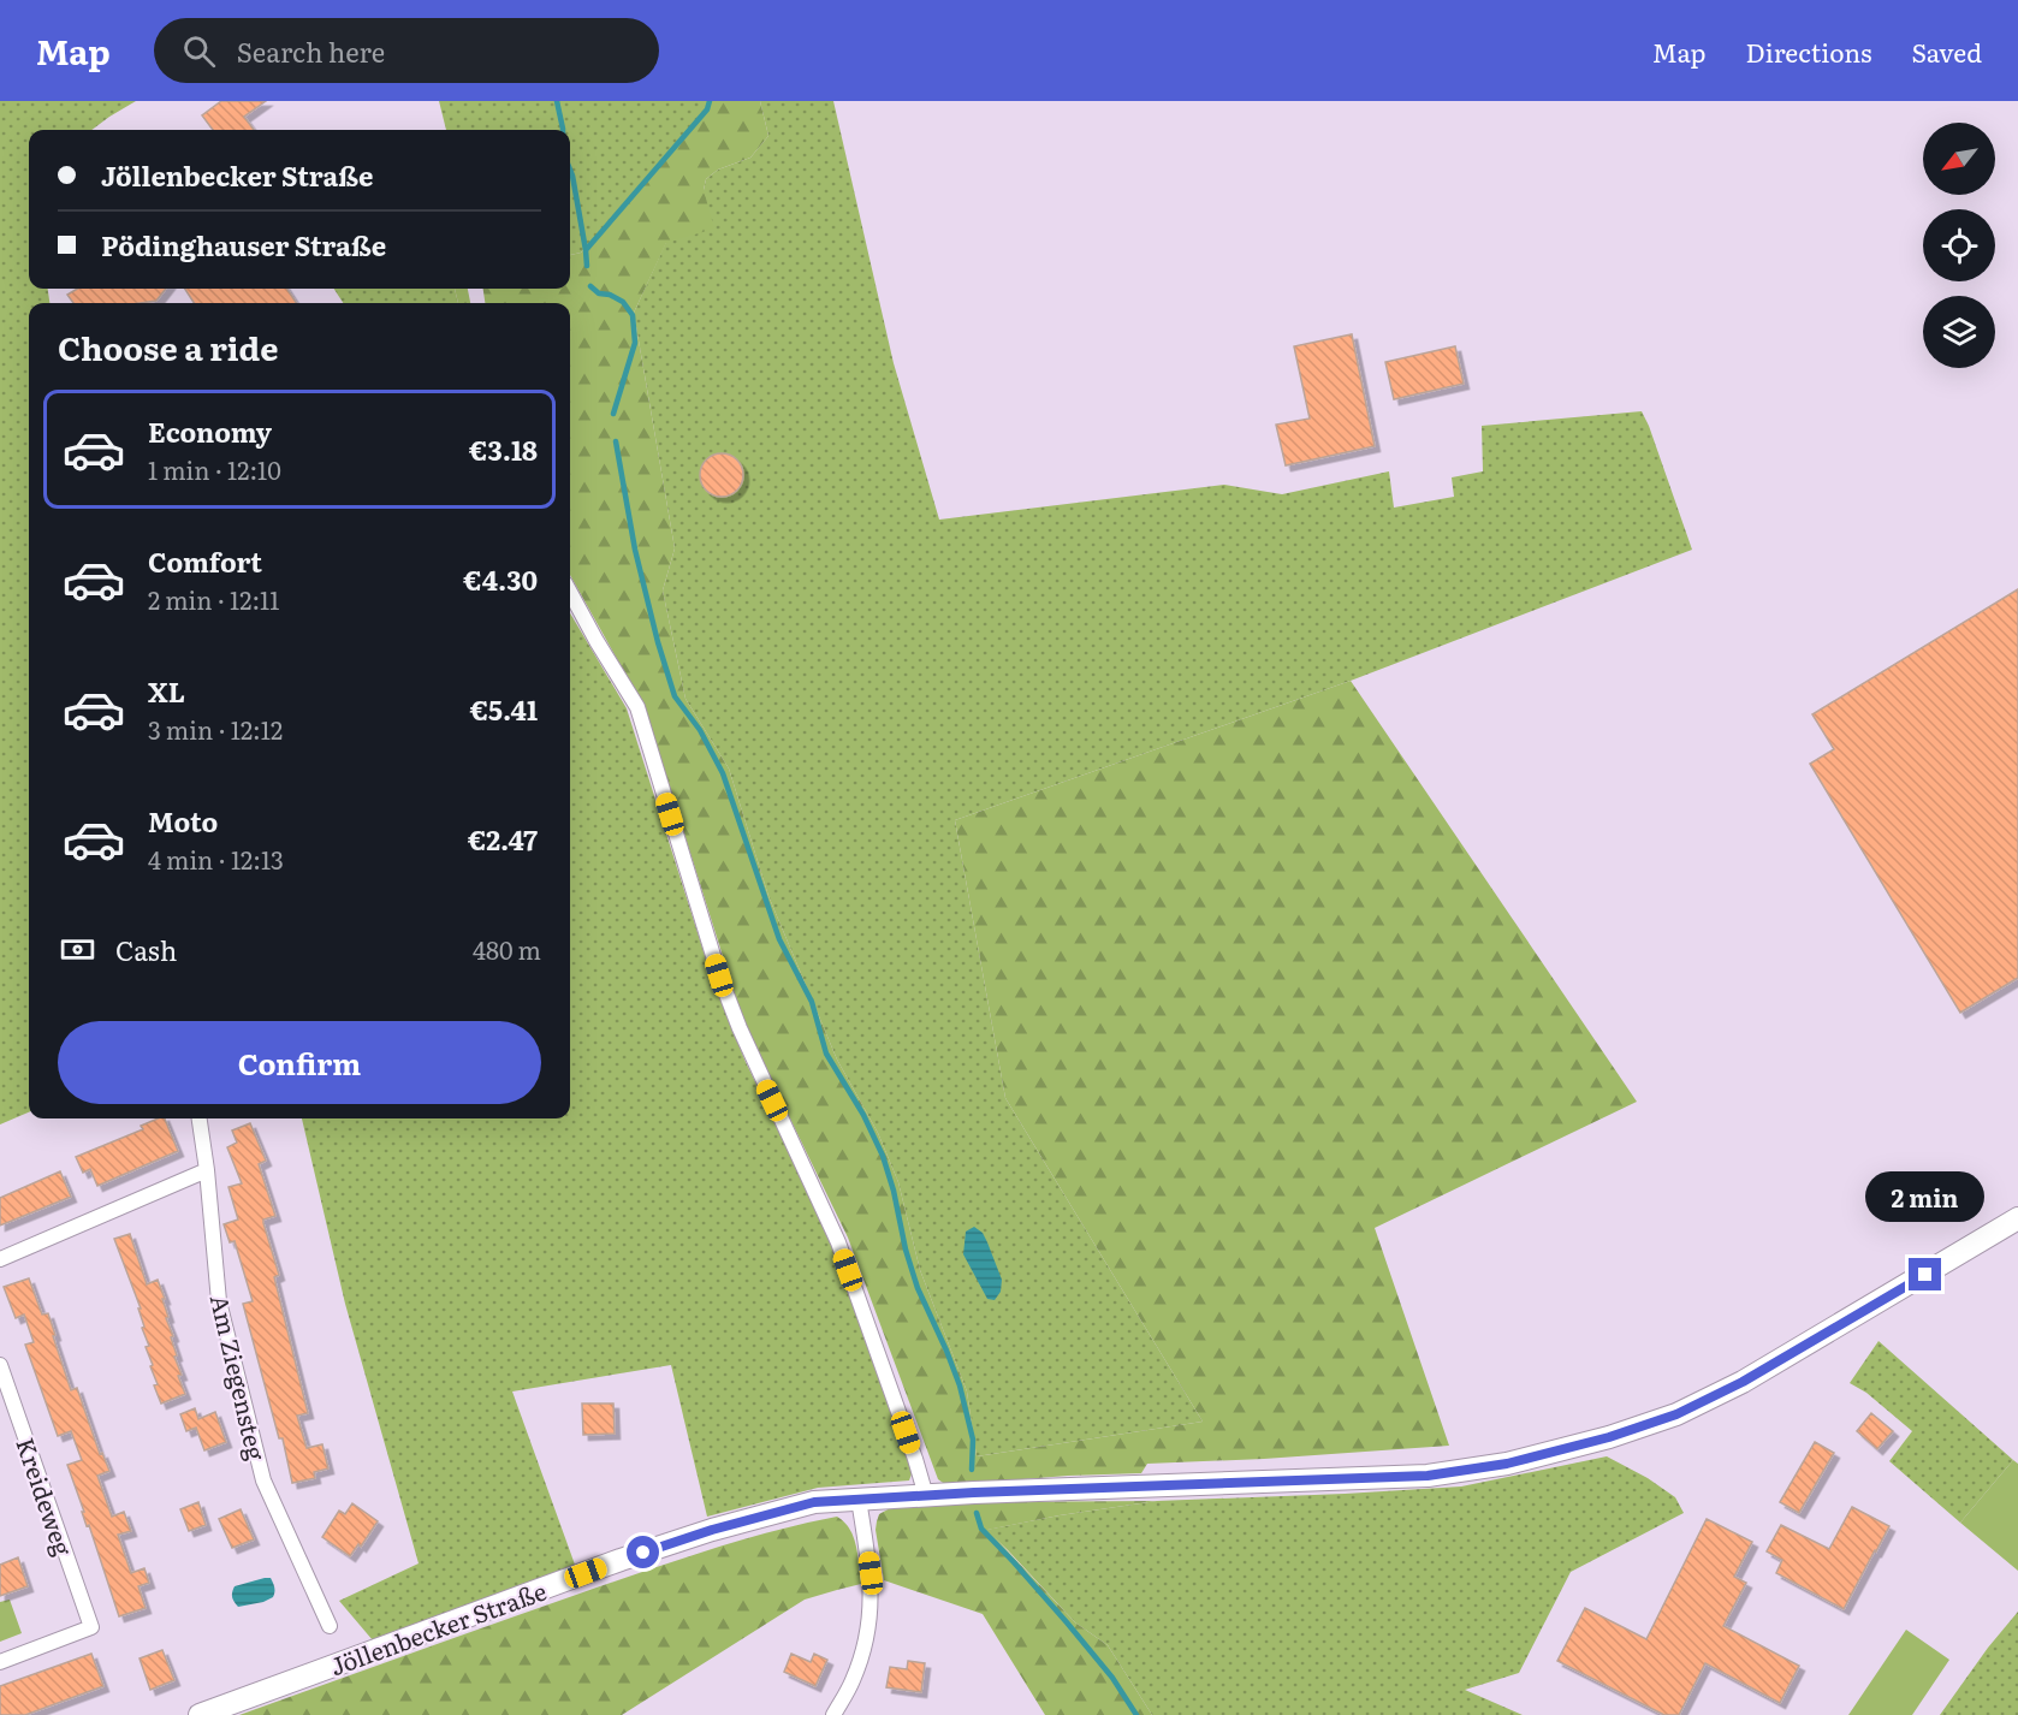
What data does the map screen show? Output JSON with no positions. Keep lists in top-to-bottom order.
{
  "streets": {
    "main road": ["Jöllenbecker Straße"],
    "street": ["Am Ziegensteg", "Kreideweg"]
  },
  "north": "bottom left",
  "page": {
    "header": "Map",
    "search": "Search here",
    "nav": ["Map", "Directions", "Saved"],
    "banner": ["Jöllenbecker Straße", "Pödinghauser Straße"],
    "heading": "Choose a ride",
    "list": [
      {
        "name": "Economy",
        "note": "1 min · 12:10",
        "value": "€3.18"
      },
      {
        "name": "Comfort",
        "note": "2 min · 12:11",
        "value": "€4.30"
      },
      {
        "name": "XL",
        "note": "3 min · 12:12",
        "value": "€5.41"
      },
      {
        "name": "Moto",
        "note": "4 min · 12:13",
        "value": "€2.47"
      }
    ],
    "pay": ["Cash", "480 m"],
    "buttons": "Confirm",
    "bubble": "2 min"
  }
}
